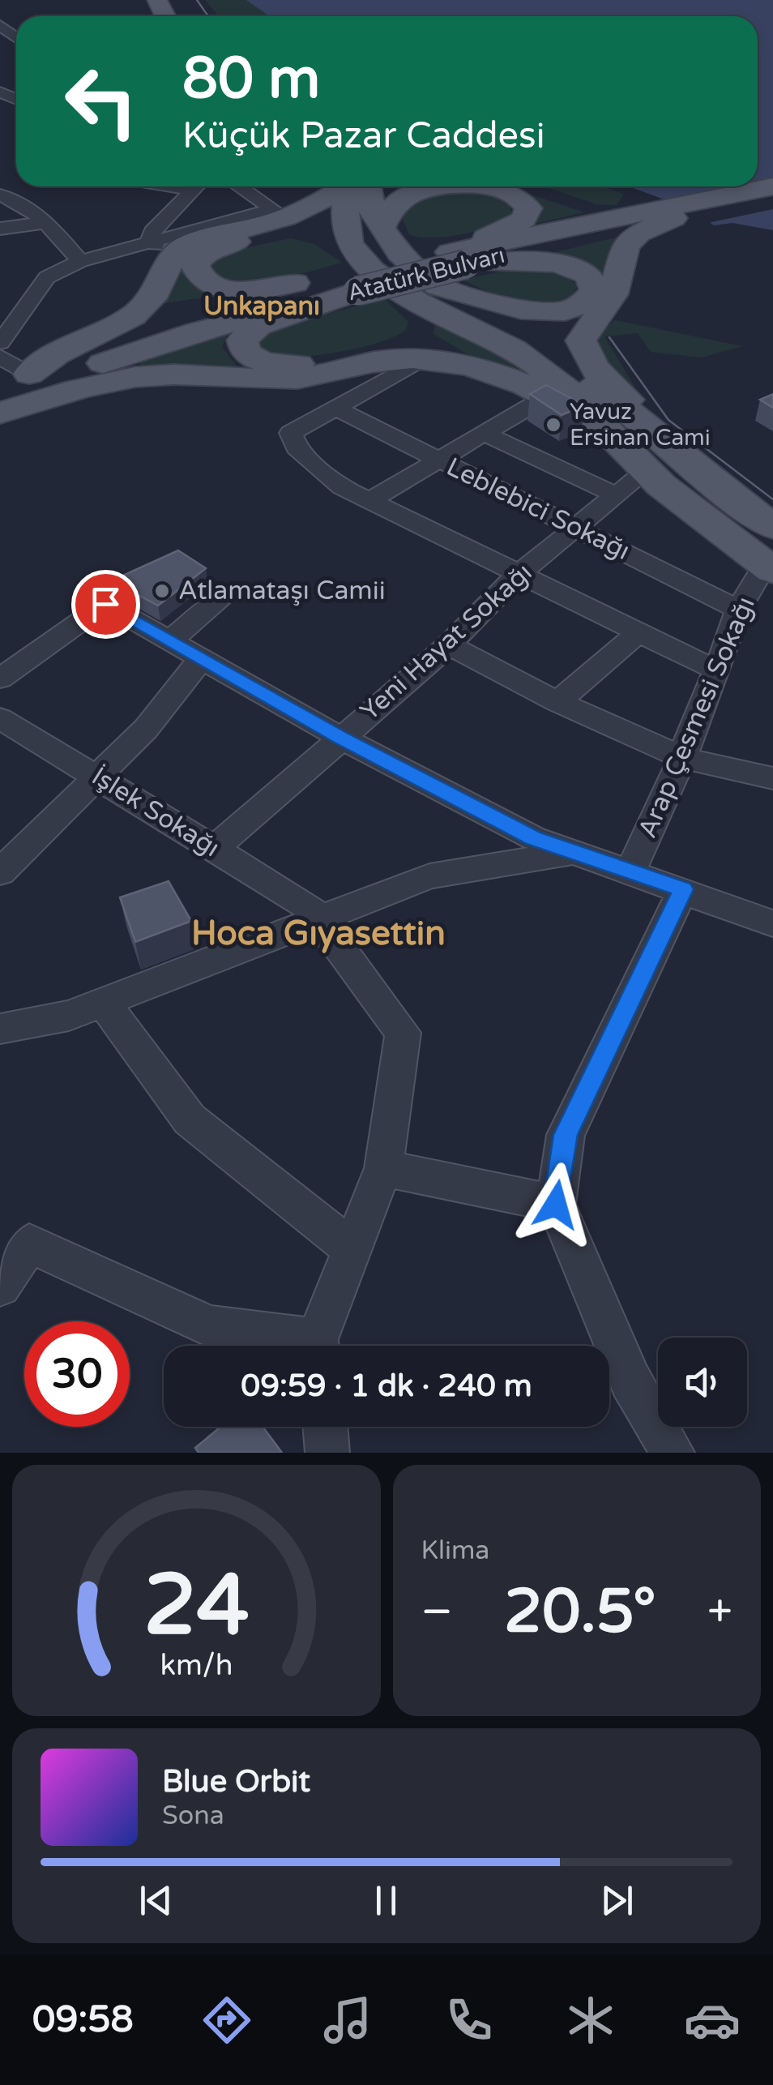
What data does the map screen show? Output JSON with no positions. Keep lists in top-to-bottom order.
{
  "streets": {
    "main road": ["Atatürk Bulvarı"],
    "street": [
      "Leblebici Sokağı",
      "Yeni Hayat Sokağı",
      "Arap Çesmesi Sokağı",
      "İşlek Sokağı"
    ]
  },
  "crossings": [
    ["Leblebici Sokağı", "Yeni Hayat Sokağı"],
    ["Leblebici Sokağı", "Arap Çesmesi Sokağı"],
    ["Yeni Hayat Sokağı", "İşlek Sokağı"]
  ],
  "districts": ["Unkapanı", "Hoca Gıyasettin"],
  "places": ["Yavuz Ersinan Cami", "Atlamataşı Camii"],
  "page": {
    "turn": ["80 m", "Küçük Pazar Caddesi"],
    "limit": "30",
    "trip": "09:59 · 1 dk · 240 m",
    "tile": "Klima",
    "heat": ["−", "20.5°", "+"],
    "song": ["Blue Orbit", "Sona"],
    "tabs": "09:58",
    "gauge": ["24", "km/h"]
  }
}
